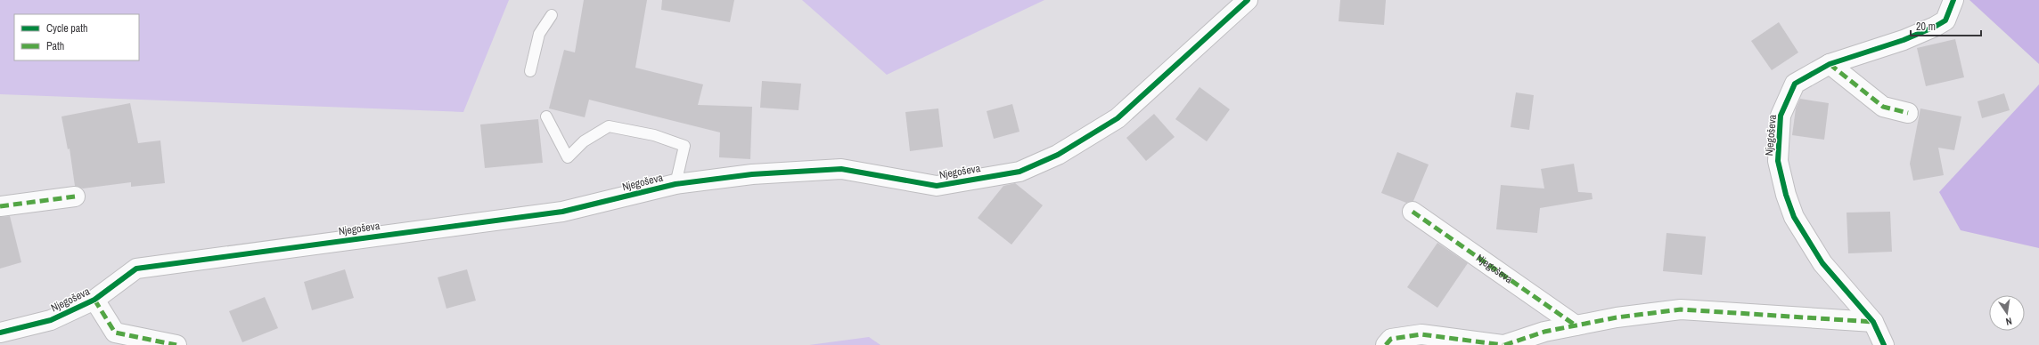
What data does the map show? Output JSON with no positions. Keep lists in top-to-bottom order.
{
  "streets": {
    "street": ["Njegoševa"]
  },
  "legend": ["Cycle path", "Path"],
  "scale_bar": "20 m",
  "north": "bottom"
}
